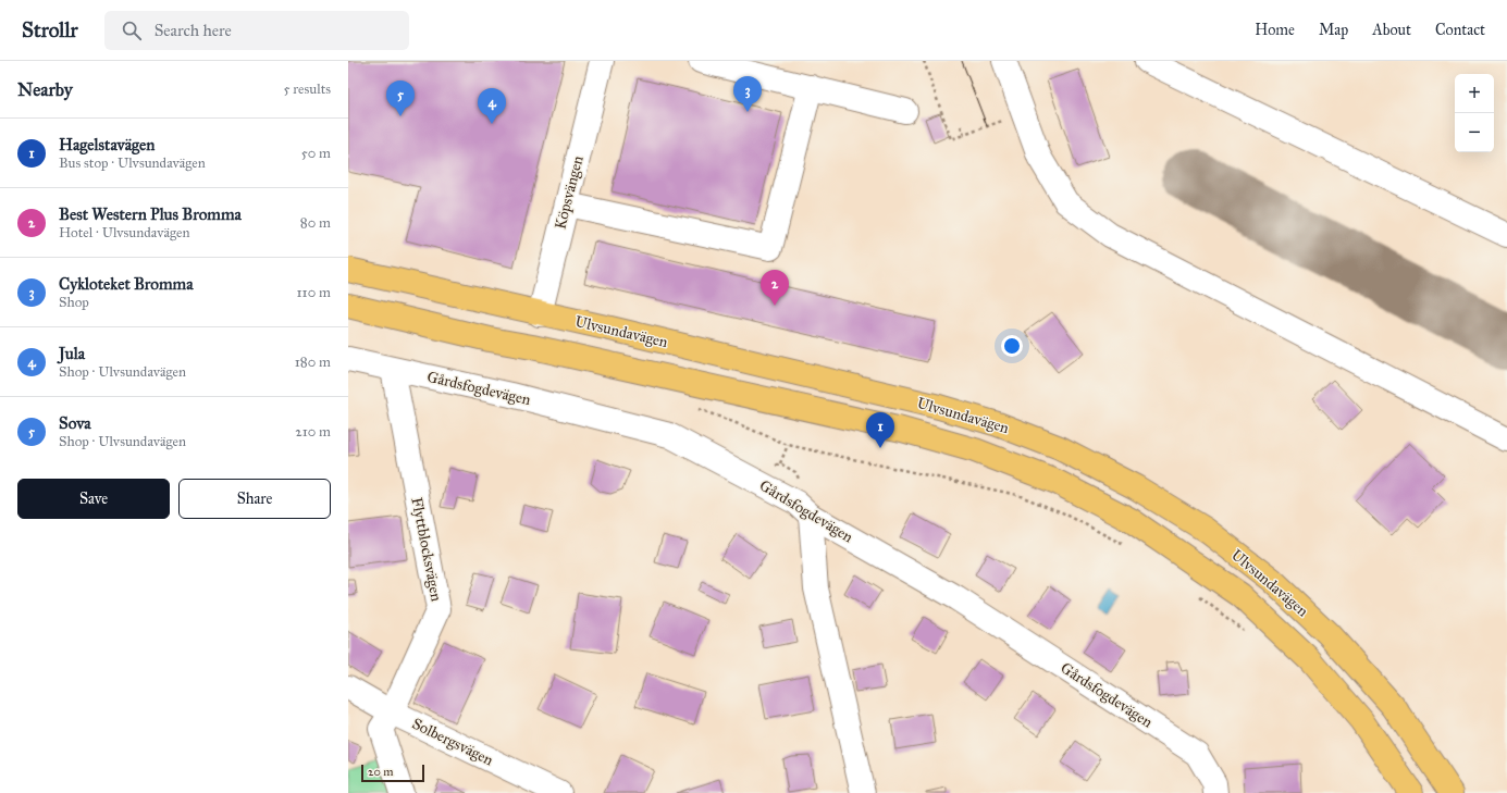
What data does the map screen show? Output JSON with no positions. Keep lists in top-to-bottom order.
{
  "streets": {
    "main road": ["Ulvsundavägen"],
    "street": [
      "Köpsvängen",
      "Gårdsfogdevägen",
      "Flyttblocksvägen",
      "Solbergsvägen"
    ]
  },
  "crossings": [
    ["Köpsvängen", "Ulvsundavägen"],
    ["Gårdsfogdevägen", "Flyttblocksvägen"],
    ["Flyttblocksvägen", "Solbergsvägen"]
  ],
  "scale_bar": "20 m",
  "page": {
    "header": "Strollr",
    "search": "Search here",
    "nav": [
      "Home",
      "Map",
      "About",
      "Contact"
    ],
    "heading": ["Nearby", "5 results"],
    "map_buttons": ["+", "−"],
    "pins": [
      "3",
      "5",
      "4",
      "2",
      "1"
    ],
    "list": [
      {
        "mark": "1",
        "name": "Hagelstavägen",
        "note": "Bus stop · Ulvsundavägen",
        "value": "50 m"
      },
      {
        "mark": "2",
        "name": "Best Western Plus Bromma",
        "note": "Hotel · Ulvsundavägen",
        "value": "80 m"
      },
      {
        "mark": "3",
        "name": "Cykloteket Bromma",
        "note": "Shop",
        "value": "110 m"
      },
      {
        "mark": "4",
        "name": "Jula",
        "note": "Shop · Ulvsundavägen",
        "value": "180 m"
      },
      {
        "mark": "5",
        "name": "Sova",
        "note": "Shop · Ulvsundavägen",
        "value": "210 m"
      }
    ],
    "buttons": ["Save", "Share"],
    "scale": "20 m"
  }
}
